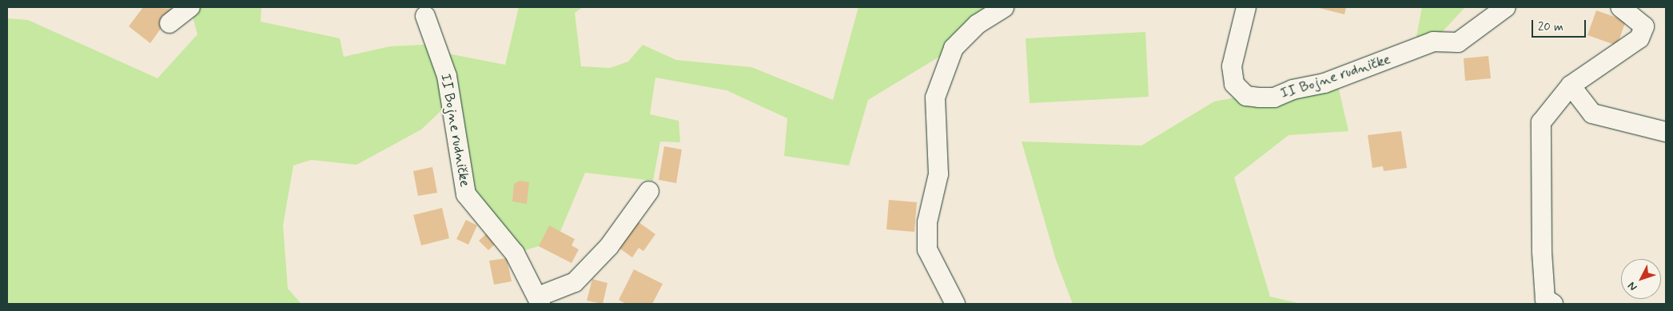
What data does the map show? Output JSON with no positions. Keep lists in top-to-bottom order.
{
  "streets": {
    "street": ["II Bojne rudničke"]
  },
  "scale_bar": "20 m",
  "north": "bottom left"
}
